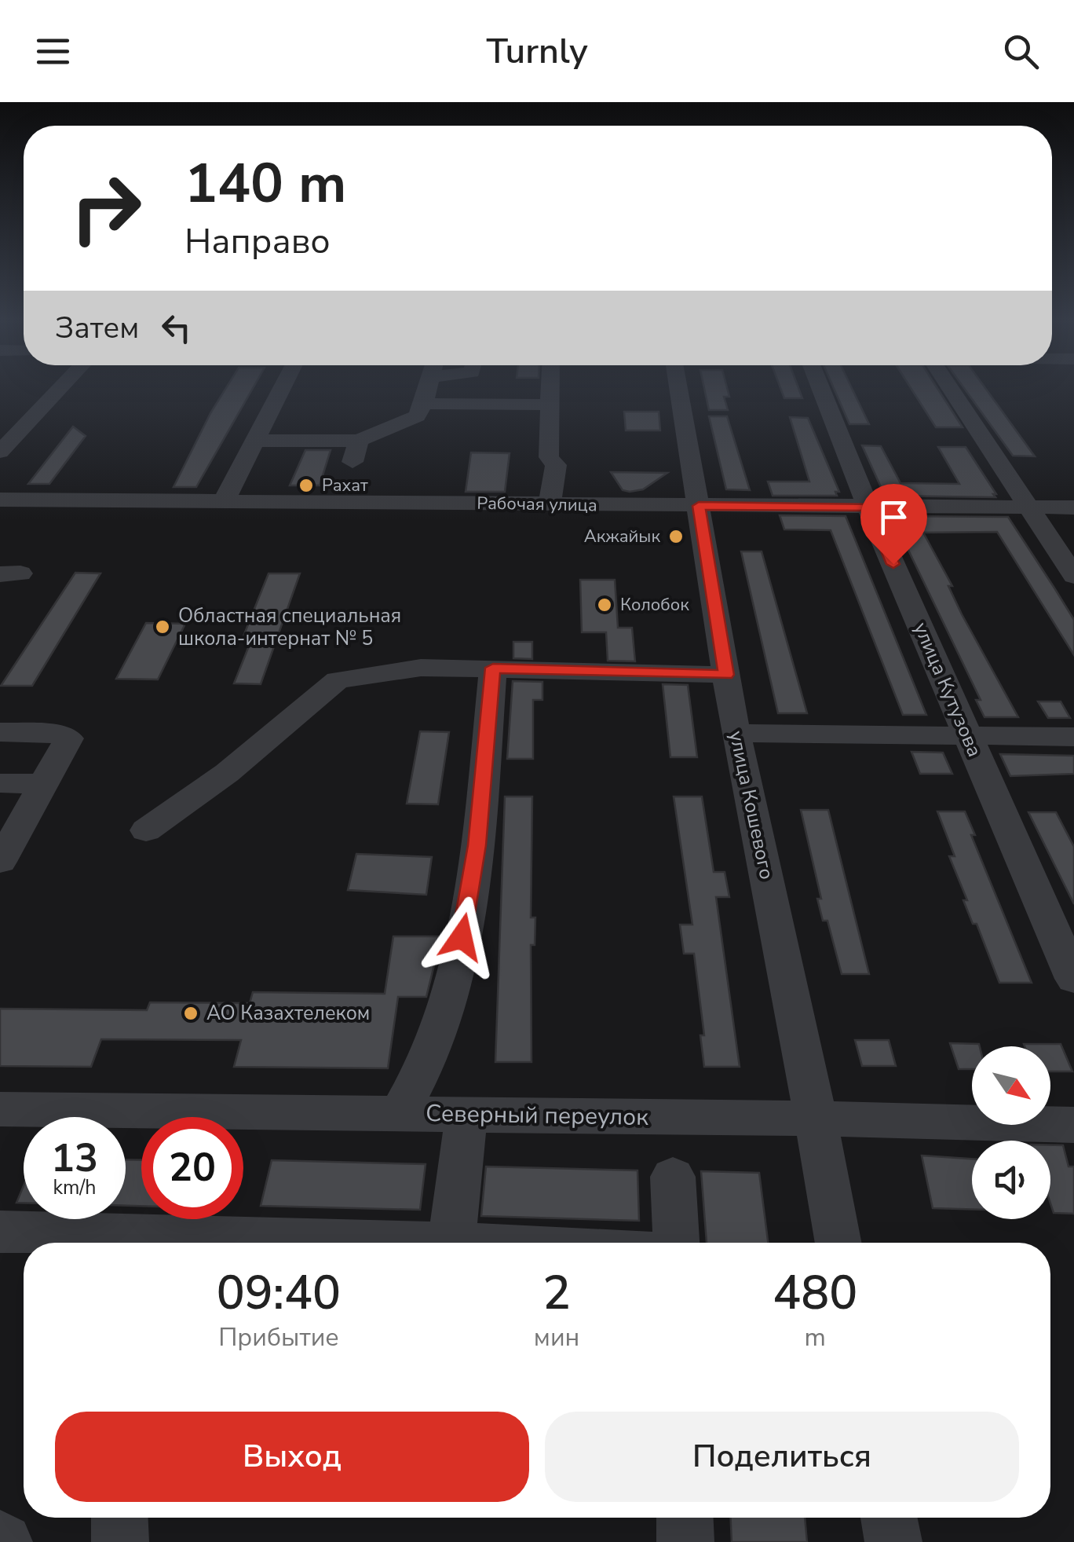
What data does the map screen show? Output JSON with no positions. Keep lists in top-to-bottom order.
{
  "streets": {
    "street": [
      "Рабочая улица",
      "улица Кутузова",
      "улица Кошевого",
      "Северный переулок"
    ]
  },
  "crossings": [
    ["Рабочая улица", "улица Кутузова"],
    ["Рабочая улица", "улица Кошевого"],
    ["улица Кошевого", "Северный переулок"]
  ],
  "places": [
    "Рахат",
    "Акжайык",
    "Колобок",
    "Областная специальная школа-интернат № 5",
    "АО Казахтелеком"
  ],
  "north": "bottom right",
  "page": {
    "header": "Turnly",
    "turn": ["140 m", "Направо"],
    "then": "Затем",
    "speed": "13 km/h",
    "limit": "20",
    "eta": [
      "09:40",
      "Прибытие",
      "2",
      "мин",
      "480",
      "m"
    ],
    "buttons": ["Выход", "Поделиться"]
  }
}
